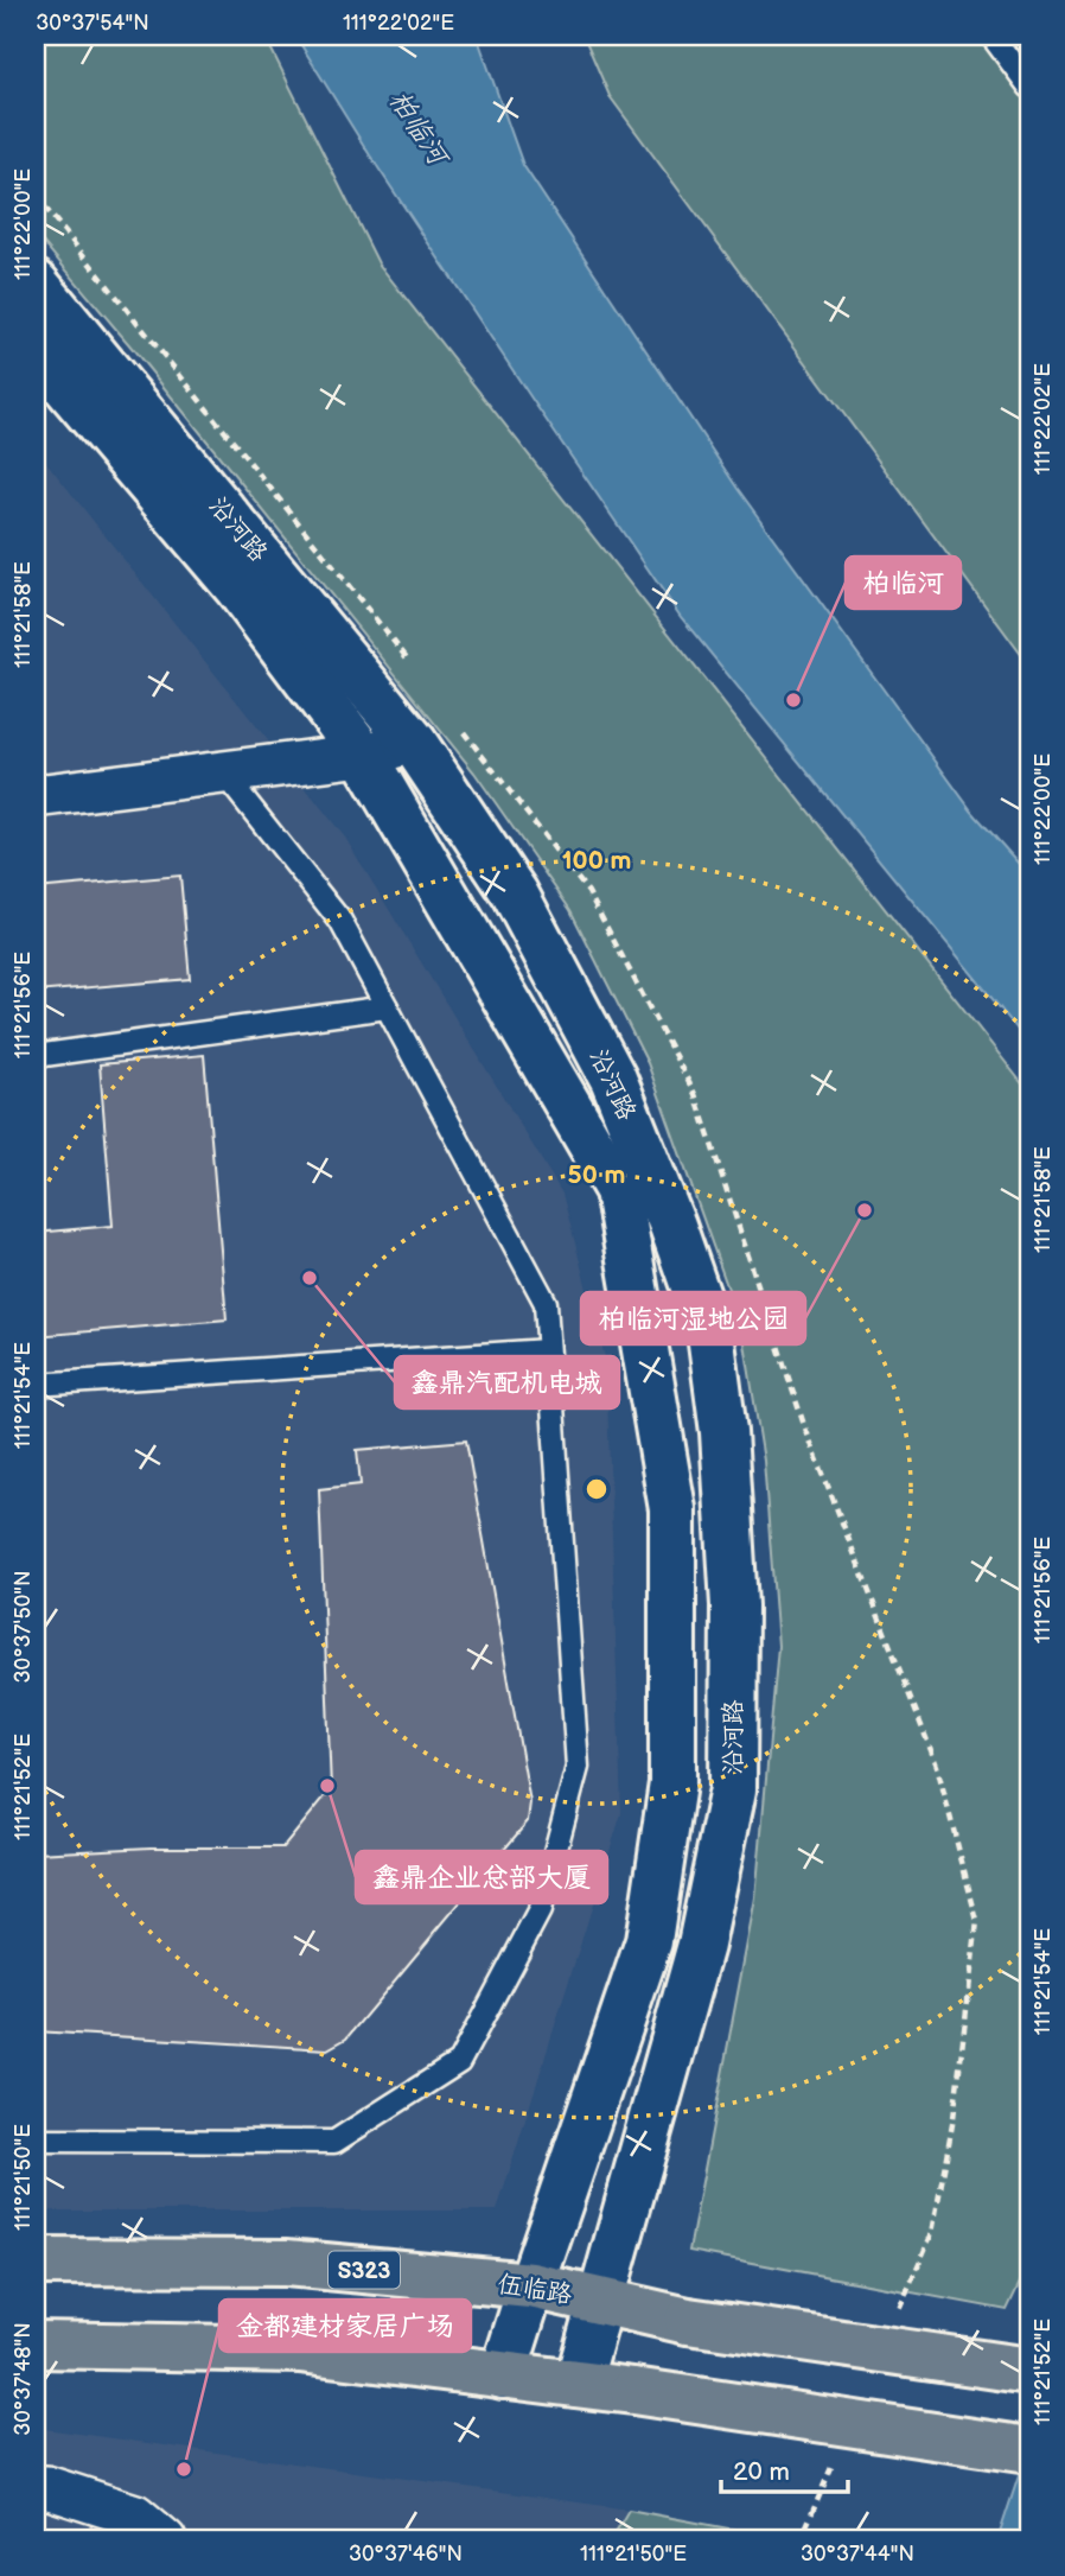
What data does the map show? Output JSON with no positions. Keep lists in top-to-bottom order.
{
  "streets": {
    "main road": ["S323", "伍临路"],
    "street": ["沿河路"]
  },
  "crossings": [
    ["沿河路", "伍临路"]
  ],
  "water": ["柏临河"],
  "places": [
    "柏临河",
    "柏临河湿地公园",
    "鑫鼎汽配机电城",
    "鑫鼎企业总部大厦",
    "金都建材家居广场"
  ],
  "scale_bar": "20 m",
  "coordinates": [
    "30°37'54\"N",
    "111°22'02\"E",
    "111°22'00\"E",
    "111°21'58\"E",
    "111°21'56\"E",
    "111°21'54\"E",
    "30°37'50\"N",
    "111°21'52\"E",
    "111°21'50\"E",
    "30°37'48\"N",
    "30°37'46\"N",
    "30°37'44\"N"
  ],
  "rings": ["100 m", "50 m"]
}
